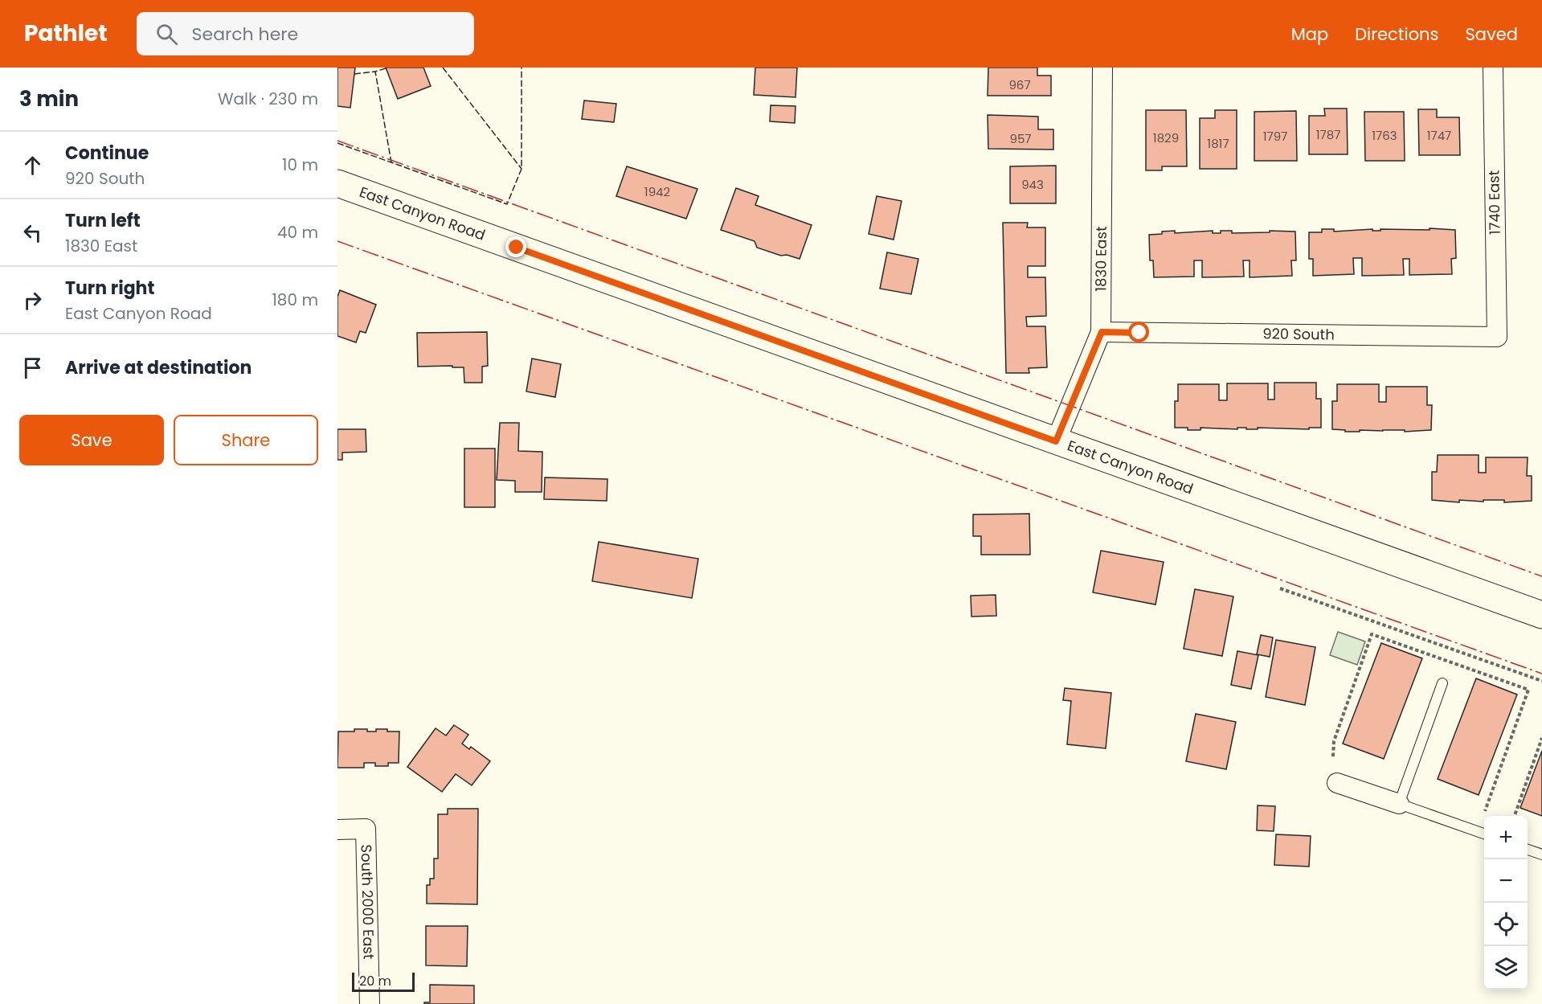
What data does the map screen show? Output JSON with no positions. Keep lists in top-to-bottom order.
{
  "streets": {
    "main road": ["East Canyon Road"],
    "street": [
      "1740 East",
      "1830 East",
      "920 South",
      "South 2000 East"
    ]
  },
  "crossings": [
    ["1740 East", "920 South"],
    ["East Canyon Road", "1830 East"],
    ["1830 East", "920 South"]
  ],
  "house_numbers": [
    "967",
    "1787",
    "1763",
    "1747",
    "1797",
    "1829",
    "957",
    "1817",
    "943",
    "1942"
  ],
  "scale_bar": "20 m",
  "page": {
    "header": "Pathlet",
    "search": "Search here",
    "nav": ["Map", "Directions", "Saved"],
    "heading": ["3 min", "Walk · 230 m"],
    "list": [
      ["Continue", "920 South", "10 m"],
      ["Turn left", "1830 East", "40 m"],
      ["Turn right", "East Canyon Road", "180 m"],
      "Arrive at destination"
    ],
    "buttons": ["Save", "Share"],
    "map_buttons": ["+", "−"],
    "scale": "20 m"
  }
}
